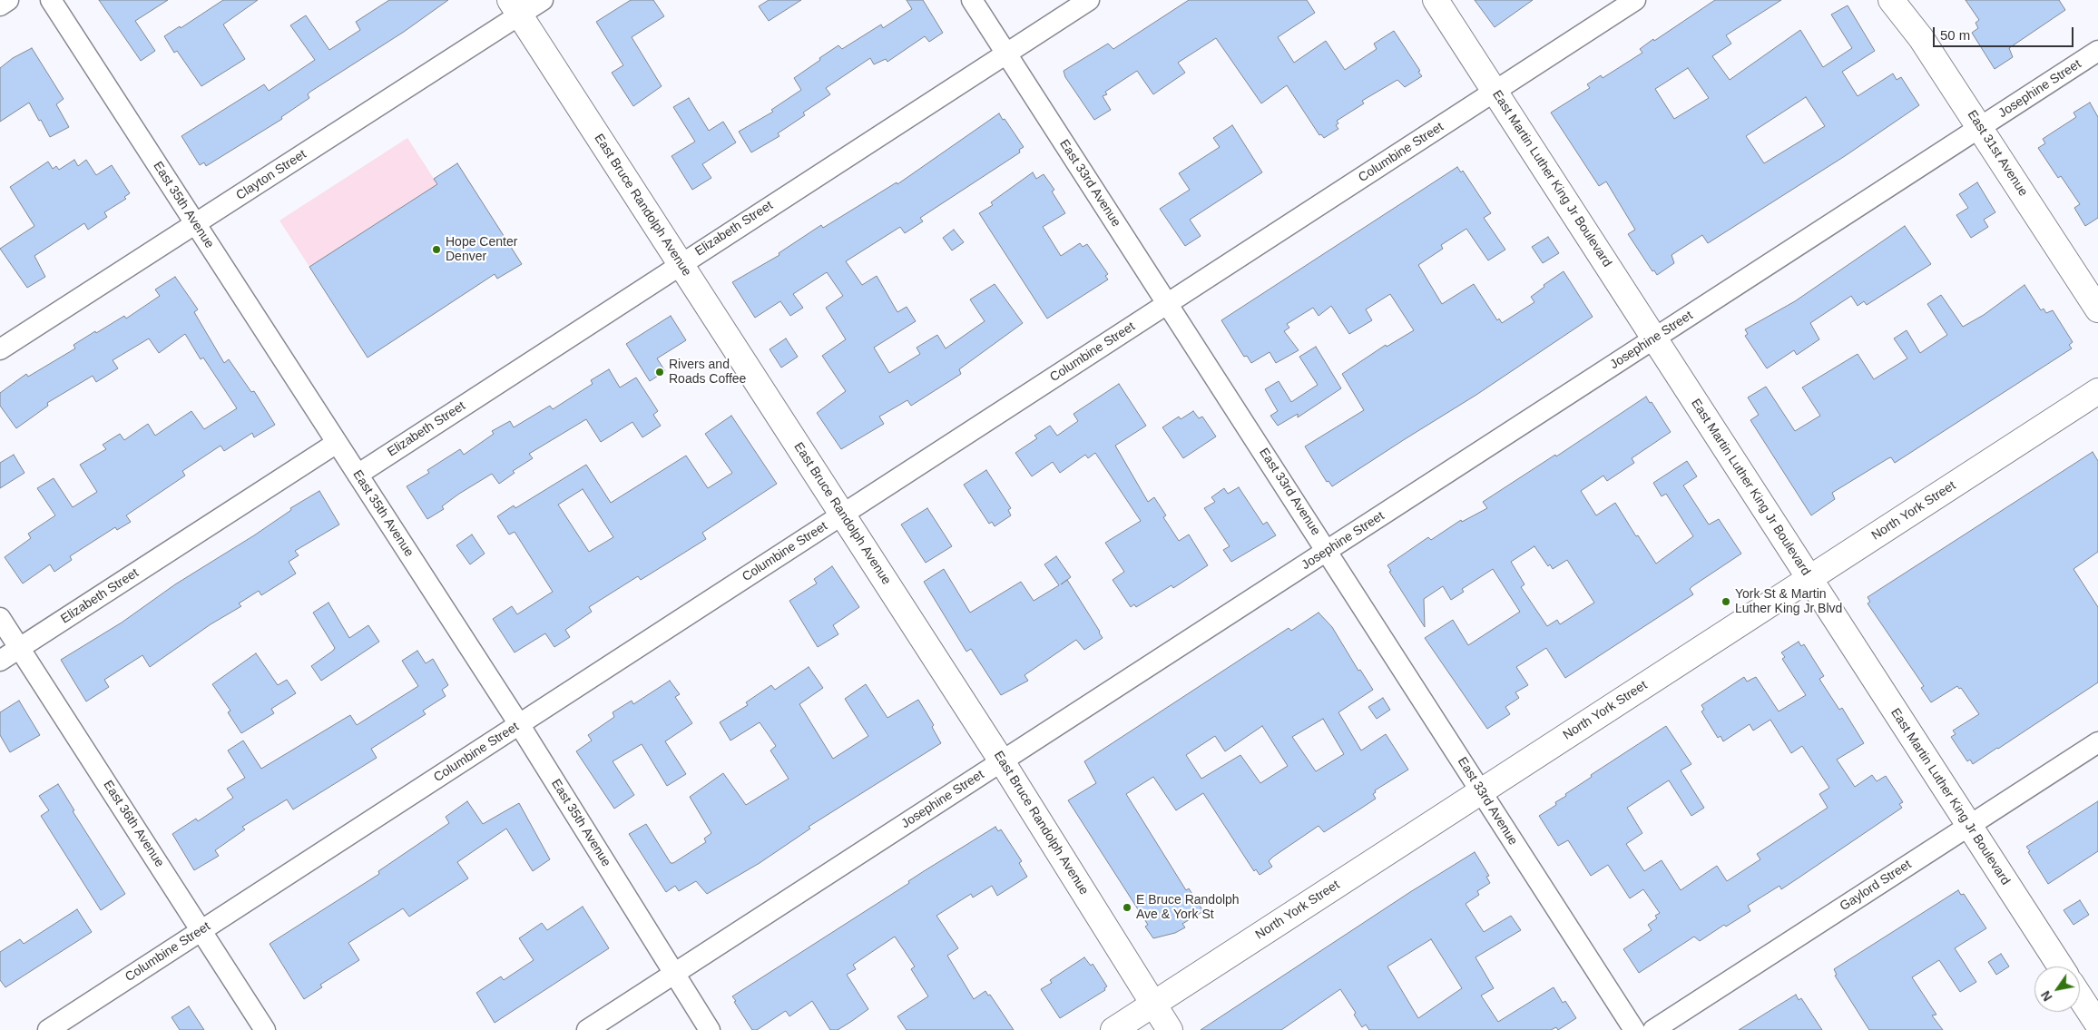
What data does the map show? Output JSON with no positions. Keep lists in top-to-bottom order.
{
  "streets": {
    "main road": [
      "East 31st Avenue",
      "East Martin Luther King Jr Boulevard",
      "East Bruce Randolph Avenue",
      "North York Street"
    ],
    "street": [
      "Josephine Street",
      "Columbine Street",
      "Clayton Street",
      "East 33rd Avenue",
      "East 35th Avenue",
      "Elizabeth Street",
      "East 36th Avenue",
      "Gaylord Street"
    ]
  },
  "crossings": [
    ["Josephine Street", "East 31st Avenue"],
    ["Josephine Street", "East Martin Luther King Jr Boulevard"],
    ["Josephine Street", "East 33rd Avenue"],
    ["Josephine Street", "East 35th Avenue"],
    ["Josephine Street", "East Bruce Randolph Avenue"],
    ["Columbine Street", "East Martin Luther King Jr Boulevard"],
    ["Columbine Street", "East 33rd Avenue"],
    ["Columbine Street", "East 35th Avenue"],
    ["Columbine Street", "East Bruce Randolph Avenue"],
    ["Columbine Street", "East 36th Avenue"],
    ["Clayton Street", "East 35th Avenue"],
    ["Clayton Street", "East Bruce Randolph Avenue"],
    ["East Martin Luther King Jr Boulevard", "North York Street"],
    ["East Martin Luther King Jr Boulevard", "Gaylord Street"],
    ["East 33rd Avenue", "Elizabeth Street"],
    ["East 33rd Avenue", "North York Street"],
    ["East 35th Avenue", "Elizabeth Street"],
    ["East Bruce Randolph Avenue", "Elizabeth Street"],
    ["East Bruce Randolph Avenue", "North York Street"],
    ["Elizabeth Street", "East 36th Avenue"]
  ],
  "places": [
    "Hope Center Denver",
    "Rivers and Roads Coffee",
    "York St & Martin Luther King Jr Blvd",
    "E Bruce Randolph Ave & York St"
  ],
  "scale_bar": "50 m",
  "north": "bottom left"
}
